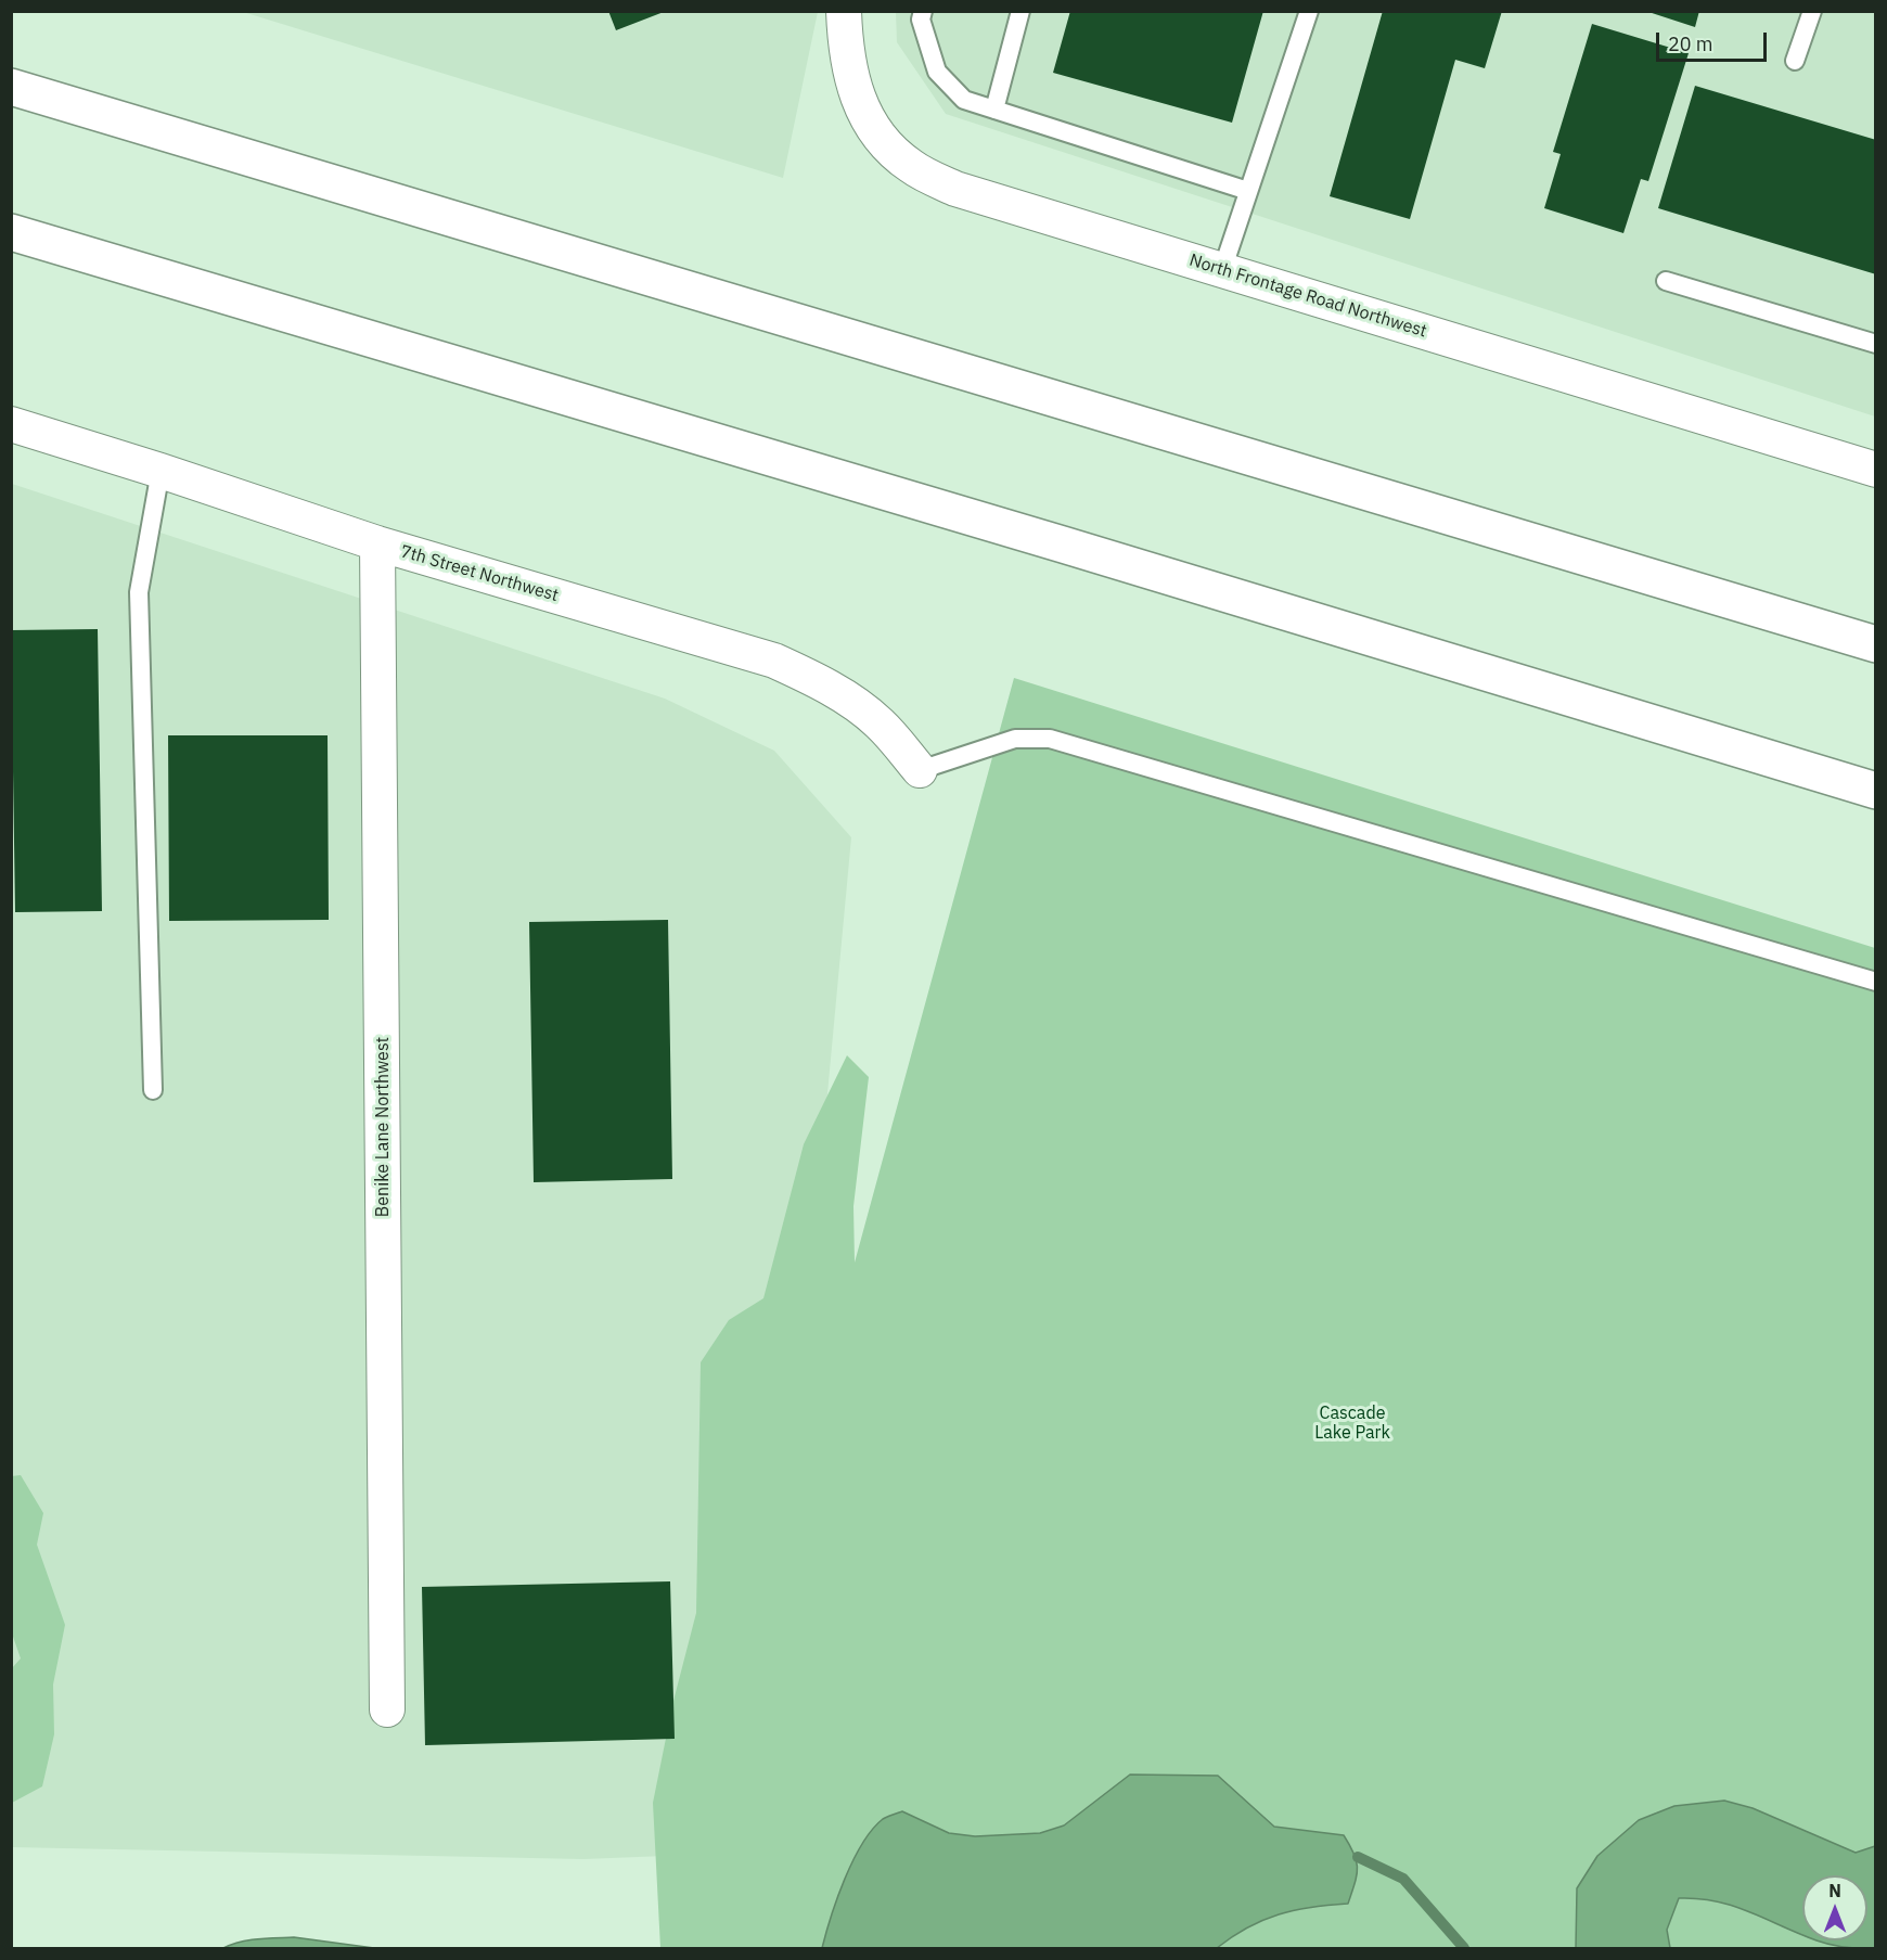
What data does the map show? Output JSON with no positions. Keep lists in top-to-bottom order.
{
  "streets": {
    "street": ["North Frontage Road Northwest", "7th Street Northwest", "Benike Lane Northwest"]
  },
  "crossings": [
    ["7th Street Northwest", "Benike Lane Northwest"]
  ],
  "parks": ["Cascade Lake Park"],
  "scale_bar": "20 m",
  "north": "top"
}
